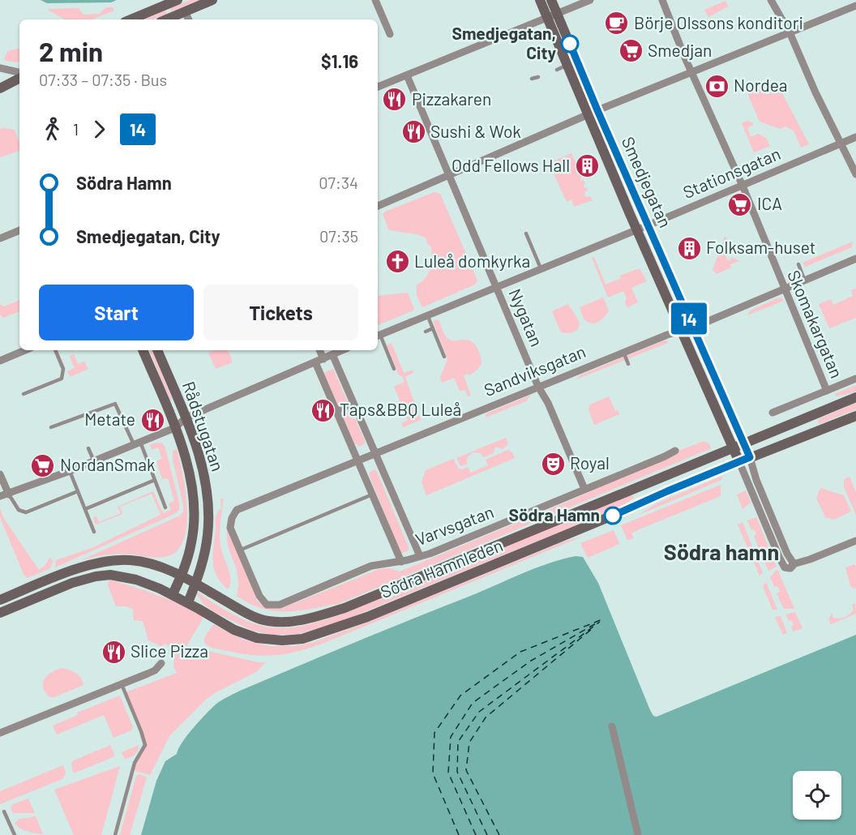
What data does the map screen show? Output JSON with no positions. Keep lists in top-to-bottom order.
{
  "streets": {
    "main road": ["Smedjegatan", "Rådstugatan", "Södra Hamnleden"],
    "street": [
      "Stationsgatan",
      "Nygatan",
      "Skomakargatan",
      "Sandviksgatan",
      "Varvsgatan"
    ]
  },
  "crossings": [
    ["Stationsgatan", "Smedjegatan"],
    ["Stationsgatan", "Nygatan"],
    ["Stationsgatan", "Skomakargatan"],
    ["Smedjegatan", "Sandviksgatan"],
    ["Smedjegatan", "Södra Hamnleden"],
    ["Nygatan", "Sandviksgatan"],
    ["Nygatan", "Varvsgatan"],
    ["Skomakargatan", "Sandviksgatan"],
    ["Sandviksgatan", "Varvsgatan"],
    ["Rådstugatan", "Södra Hamnleden"]
  ],
  "districts": ["Södra hamn"],
  "places": {
    "cafe": ["Börje Olssons konditori"],
    "other": ["Smedjegatan, City", "Södra Hamn"],
    "supermarket": ["Smedjan", "ICA", "NordanSmak"],
    "bank": ["Nordea"],
    "restaurant": [
      "Pizzakaren",
      "Sushi & Wok",
      "Taps&BBQ Luleå",
      "Metate",
      "Slice Pizza"
    ],
    "building": ["Odd Fellows Hall", "Folksam-huset"],
    "church": ["Luleå domkyrka"],
    "theatre": ["Royal"]
  },
  "lines": ["bus line 14"],
  "page": {
    "on_map": "14",
    "heading": ["2 min", "07:33 – 07:35 · Bus", "$1.16"],
    "legs": ["1", "14"],
    "list": [
      {
        "name": "Södra Hamn",
        "value": "07:34"
      },
      {
        "name": "Smedjegatan, City",
        "value": "07:35"
      }
    ],
    "buttons": ["Start", "Tickets"]
  }
}
